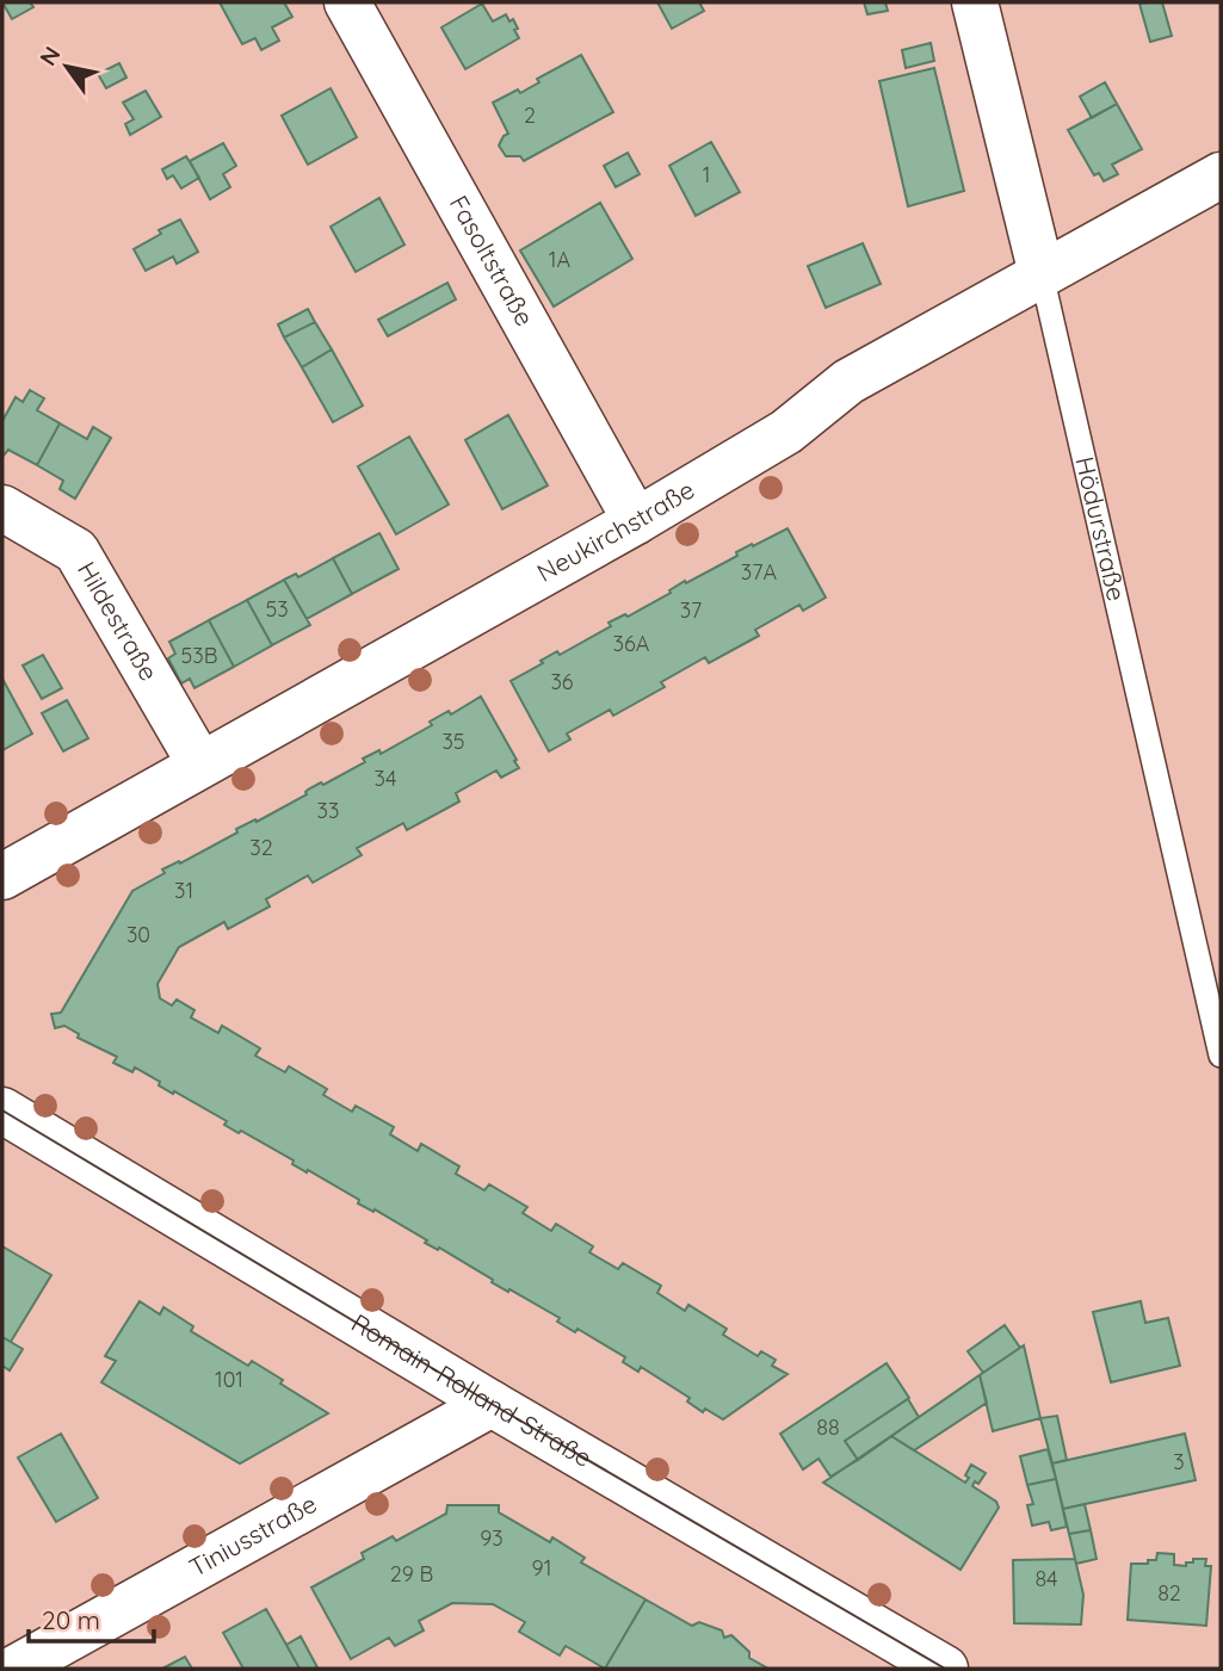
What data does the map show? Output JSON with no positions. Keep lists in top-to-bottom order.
{
  "streets": {
    "street": [
      "Fasoltstraße",
      "Hödurstraße",
      "Neukirchstraße",
      "Hildestraße",
      "Romain-Rolland-Straße",
      "Tiniusstraße"
    ]
  },
  "crossings": [
    ["Fasoltstraße", "Neukirchstraße"],
    ["Hödurstraße", "Neukirchstraße"],
    ["Neukirchstraße", "Hildestraße"],
    ["Romain-Rolland-Straße", "Tiniusstraße"]
  ],
  "house_numbers": [
    "2",
    "1",
    "1A",
    "37A",
    "53",
    "37",
    "36A",
    "53B",
    "36",
    "35",
    "34",
    "33",
    "32",
    "31",
    "30",
    "101",
    "88",
    "3",
    "93",
    "91",
    "29 B",
    "84",
    "82"
  ],
  "scale_bar": "20 m",
  "north": "top left"
}
